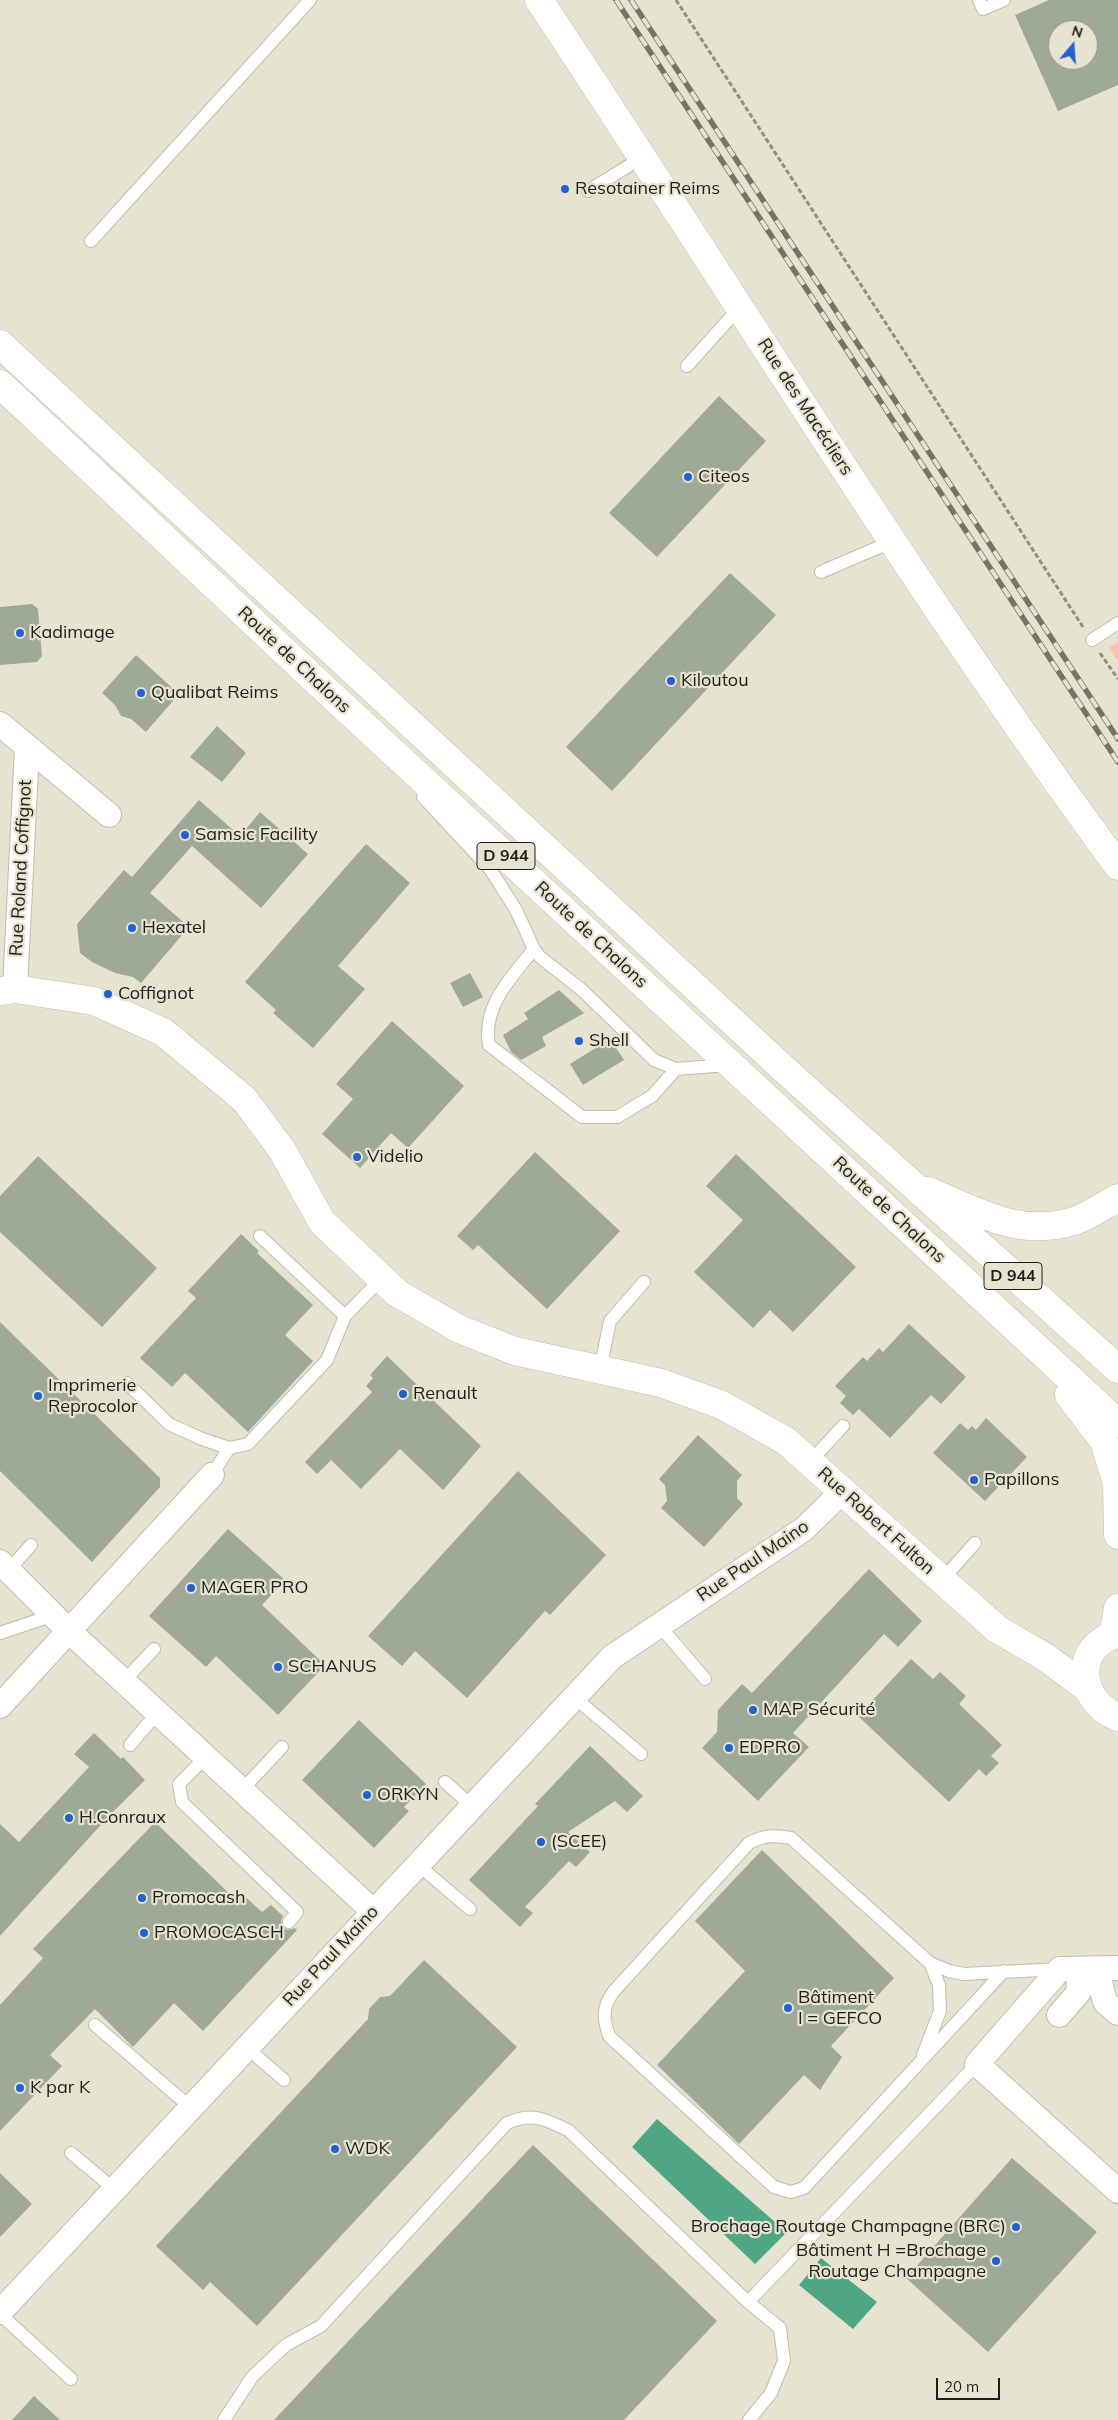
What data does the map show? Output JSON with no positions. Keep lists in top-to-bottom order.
{
  "streets": {
    "main road": [
      "Rue des Macécliers",
      "Route de Chalons",
      "D 944",
      "Rue Robert Fulton"
    ],
    "street": ["Rue Roland Coffignot", "Rue Paul Maino"]
  },
  "crossings": [
    ["Rue Roland Coffignot", "Rue Robert Fulton"],
    ["Rue Robert Fulton", "Rue Paul Maino"]
  ],
  "places": [
    "Resotainer Reims",
    "Citeos",
    "Kadimage",
    "Kiloutou",
    "Qualibat Reims",
    "Samsic Facility",
    "Hexatel",
    "Coffignot",
    "Shell",
    "Videlio",
    "Renault",
    "Imprimerie Reprocolor",
    "Papillons",
    "MAGER PRO",
    "SCHANUS",
    "MAP Sécurité",
    "EDPRO",
    "ORKYN",
    "H.Conraux",
    "(SCEE)",
    "Promocash",
    "PROMOCASCH",
    "Bâtiment I = GEFCO",
    "K par K",
    "WDK",
    "Brochage Routage Champagne (BRC)",
    "Bâtiment H =Brochage Routage Champagne"
  ],
  "scale_bar": "20 m",
  "north": "top"
}
